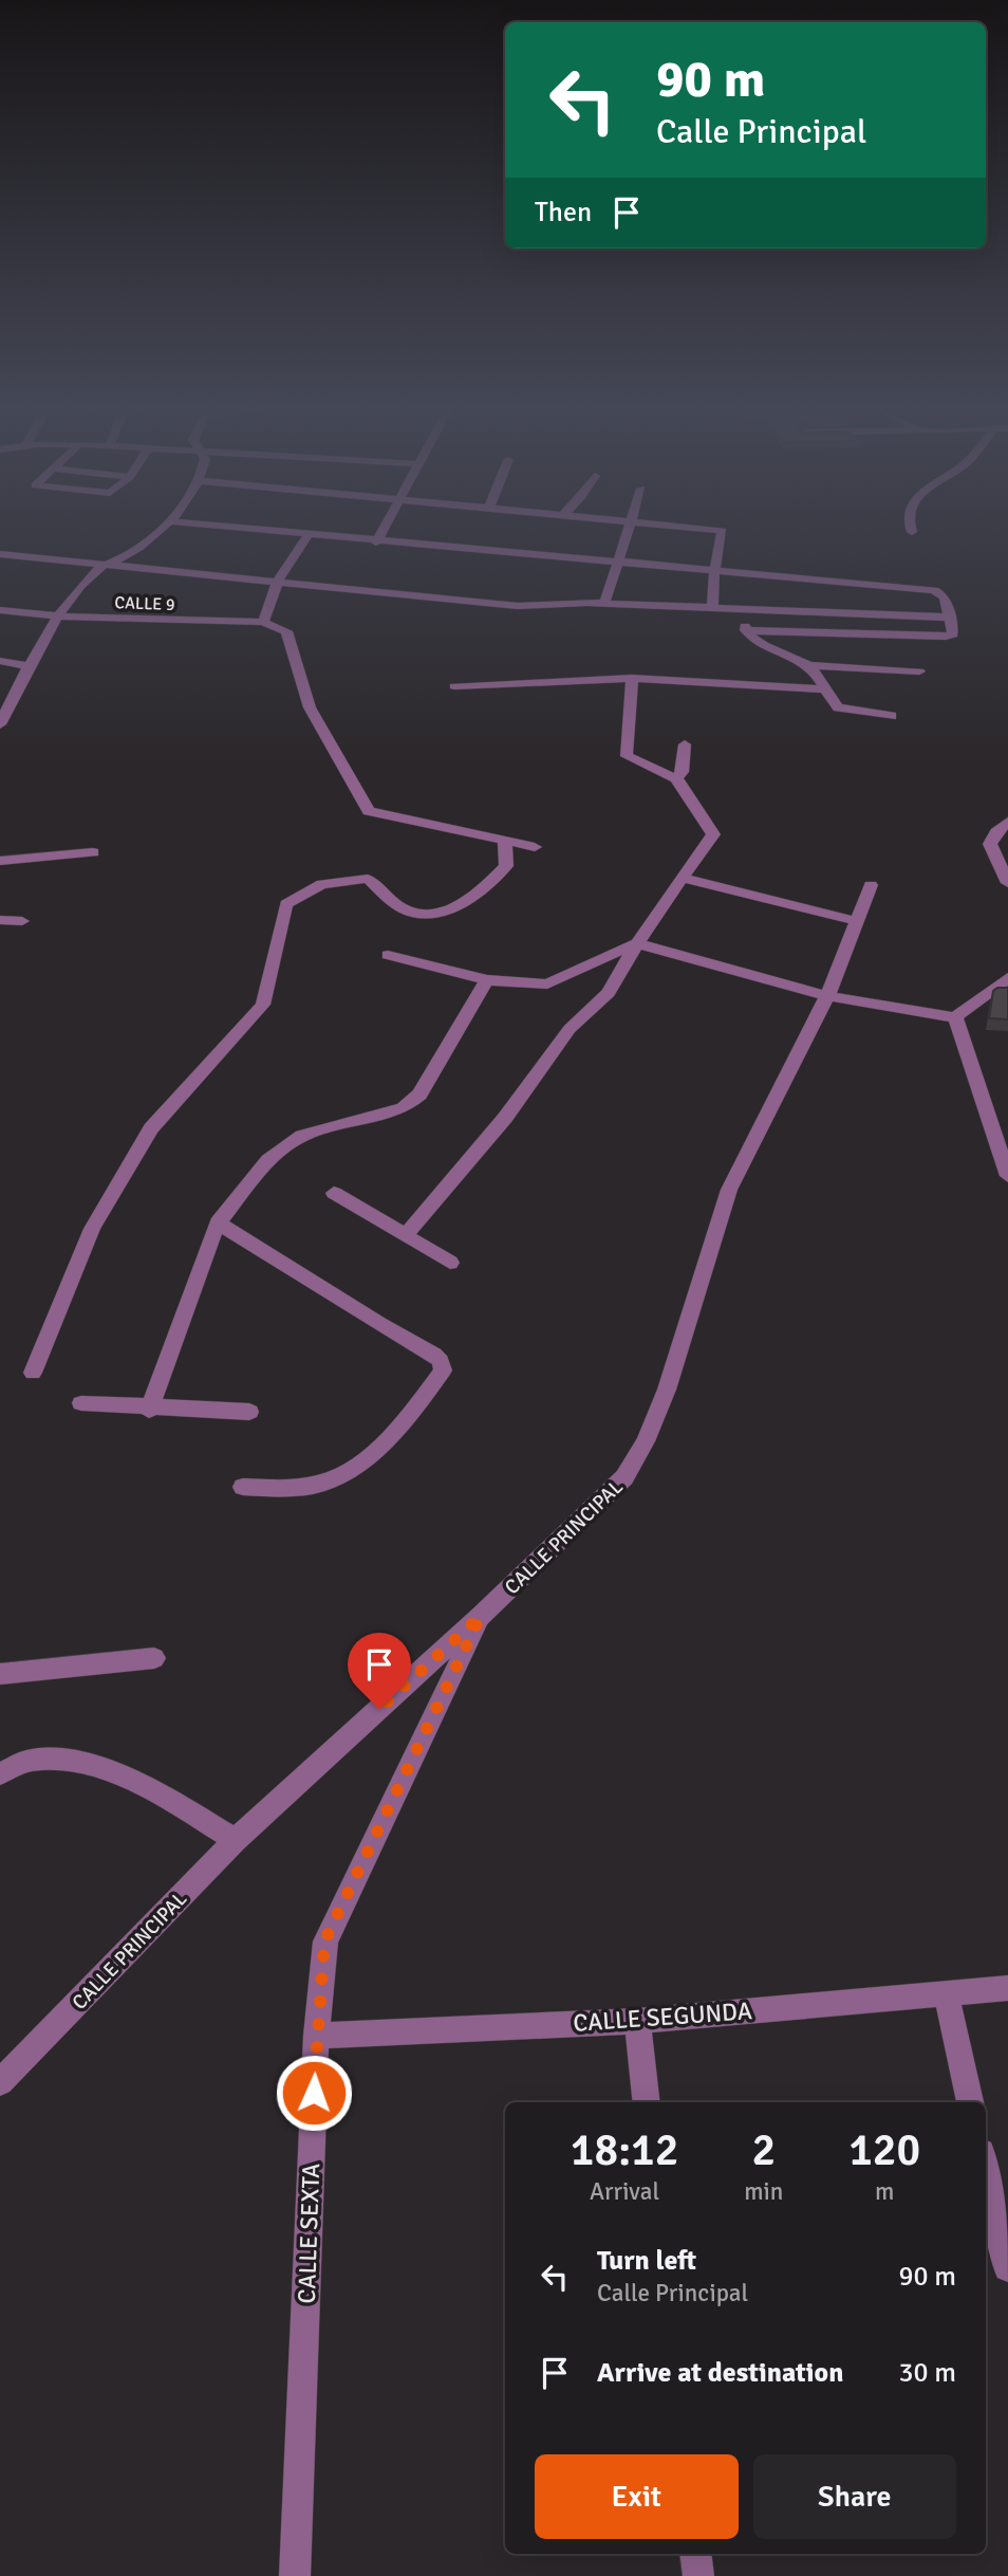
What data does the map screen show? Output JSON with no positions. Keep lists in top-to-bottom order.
{
  "streets": {
    "street": [
      "CALLE 9",
      "CALLE PRINCIPAL",
      "CALLE SEGUNDA",
      "CALLE SEXTA"
    ]
  },
  "crossings": [
    ["CALLE PRINCIPAL", "CALLE SEXTA"],
    ["CALLE SEGUNDA", "CALLE SEXTA"]
  ],
  "page": {
    "turn": ["90 m", "Calle Principal"],
    "then": "Then",
    "eta": [
      "18:12",
      "Arrival",
      "2",
      "min",
      "120",
      "m"
    ],
    "list": [
      {
        "name": "Turn left",
        "note": "Calle Principal",
        "value": "90 m"
      },
      {
        "name": "Arrive at destination",
        "value": "30 m"
      }
    ],
    "buttons": ["Exit", "Share"]
  }
}
